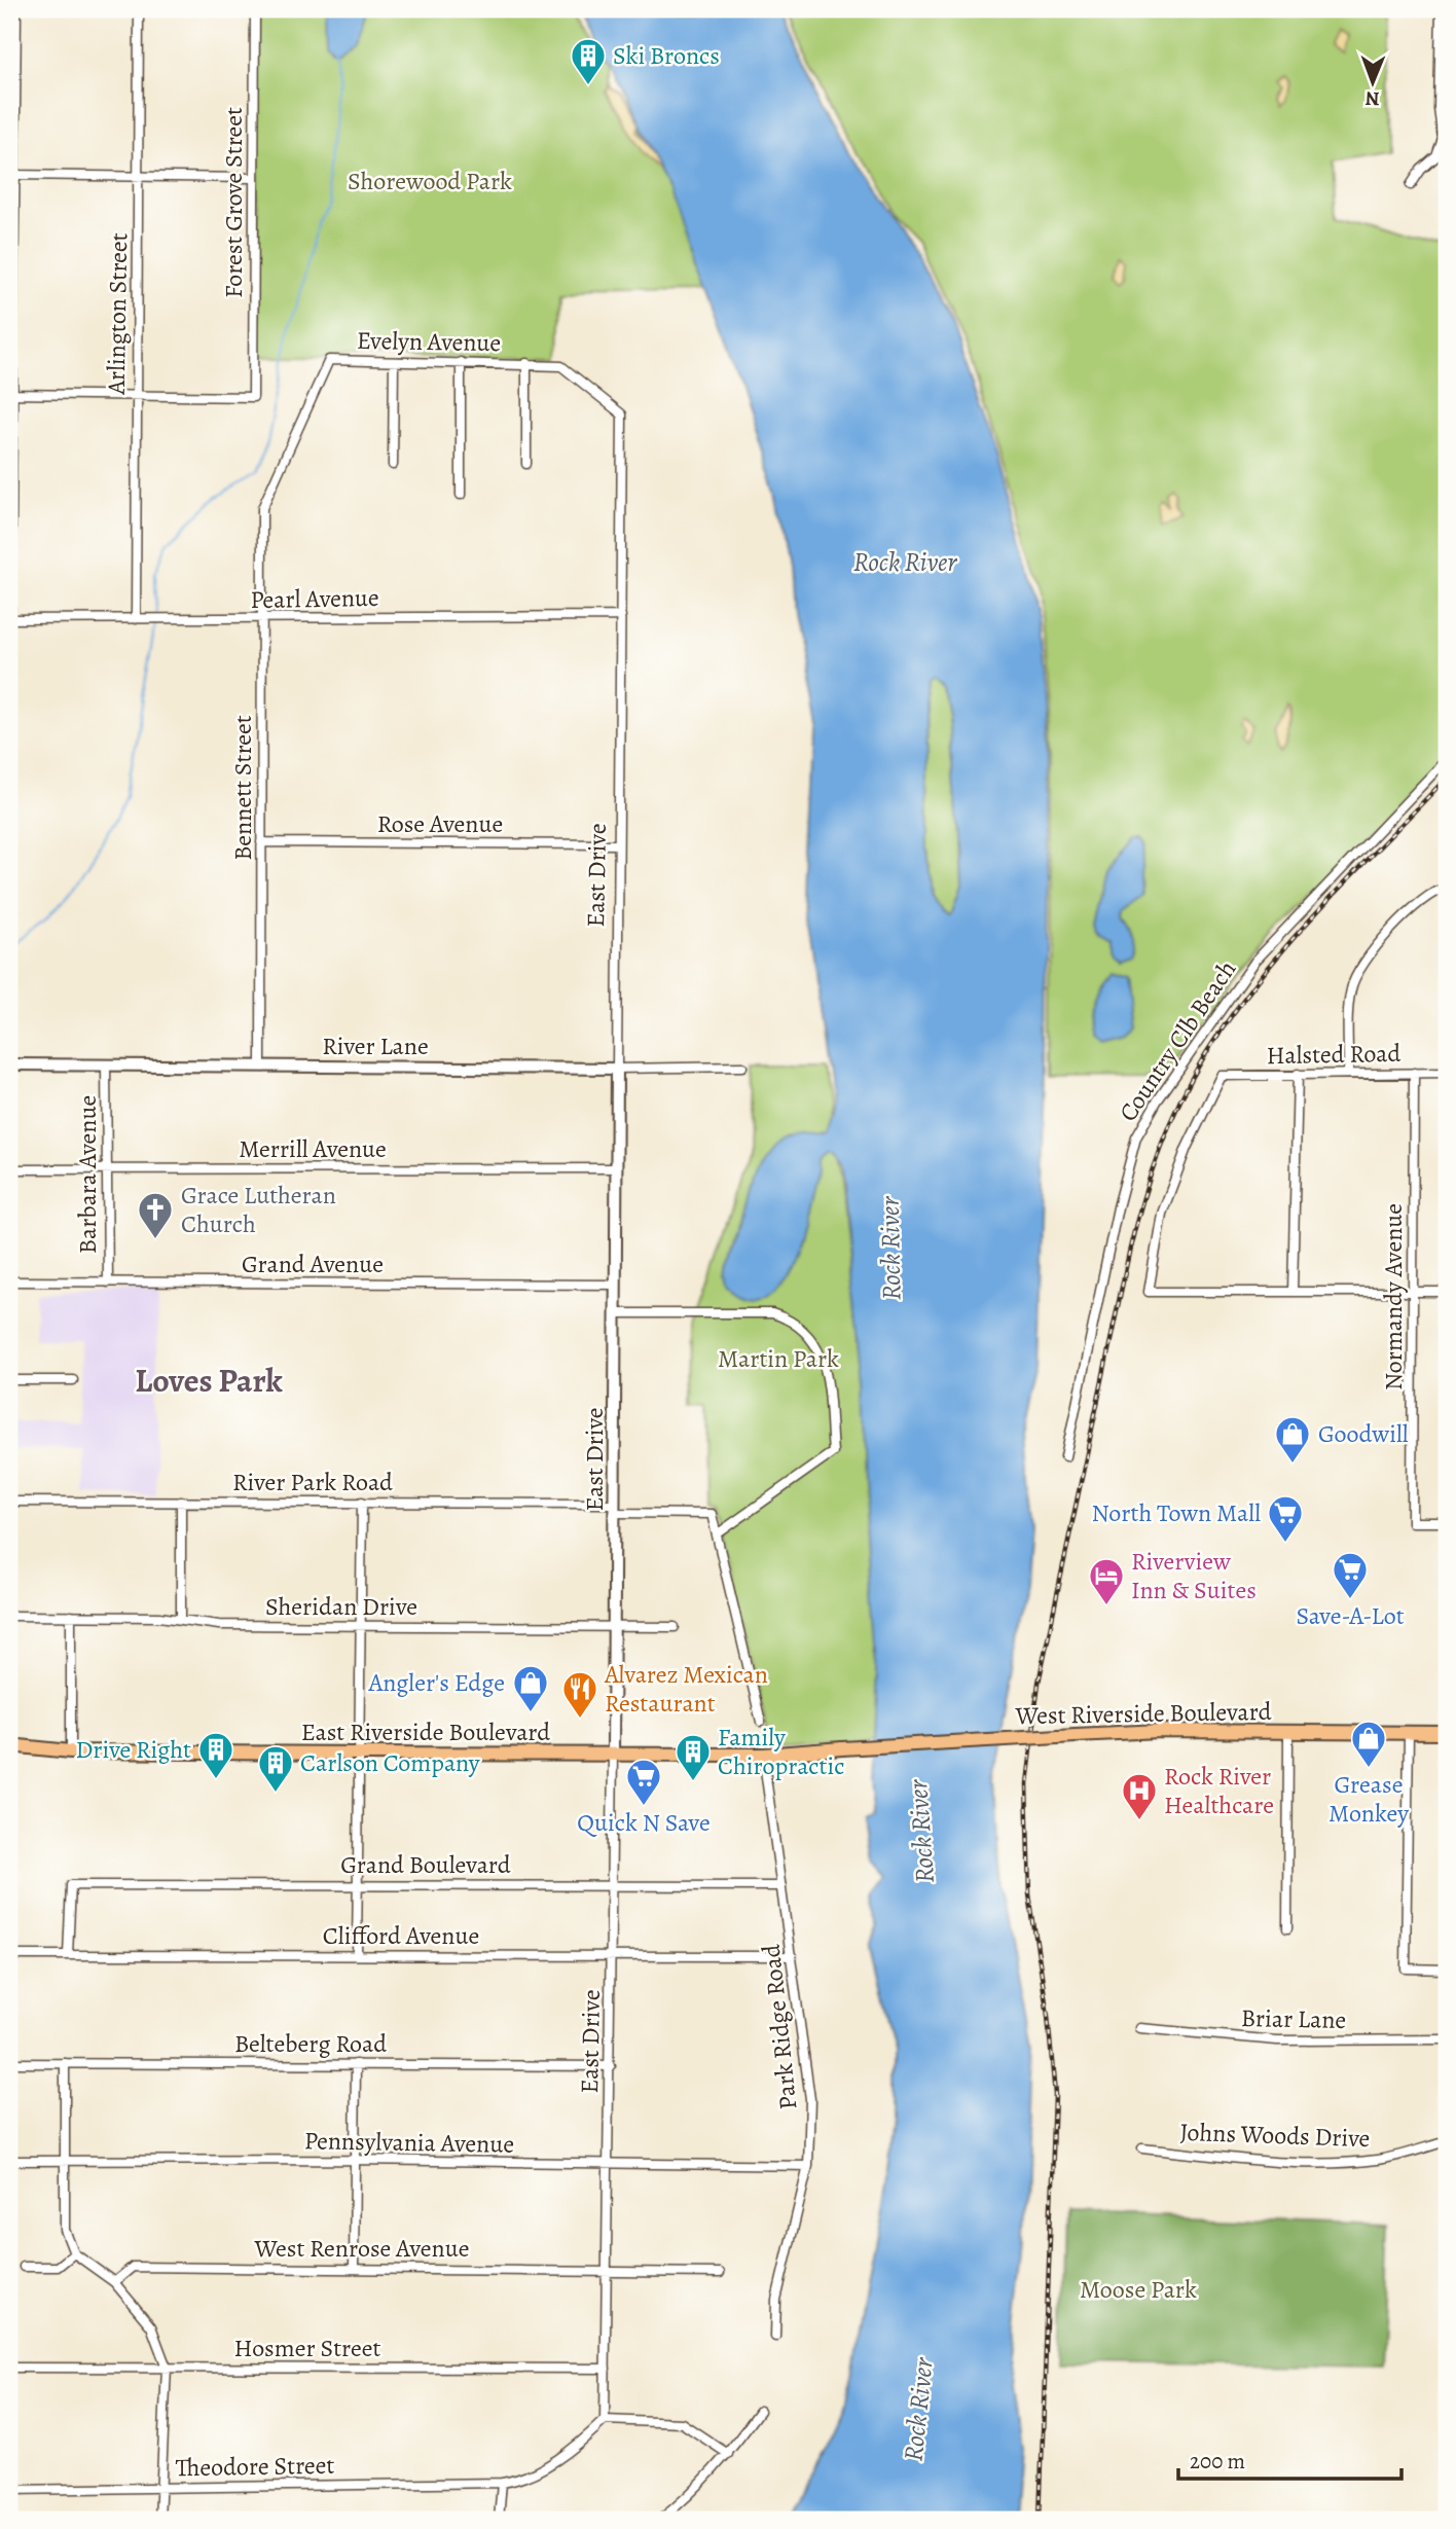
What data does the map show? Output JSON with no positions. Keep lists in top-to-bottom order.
{
  "streets": {
    "main road": ["West Riverside Boulevard", "East Riverside Boulevard"],
    "street": [
      "Forest Grove Street",
      "Arlington Street",
      "Evelyn Avenue",
      "Pearl Avenue",
      "Bennett Street",
      "Rose Avenue",
      "East Drive",
      "Country Clb Beach",
      "River Lane",
      "Halsted Road",
      "Merrill Avenue",
      "Barbara Avenue",
      "Grand Avenue",
      "Normandy Avenue",
      "River Park Road",
      "Sheridan Drive",
      "Grand Boulevard",
      "Clifford Avenue",
      "Briar Lane",
      "Park Ridge Road",
      "Belteberg Road",
      "Johns Woods Drive",
      "Pennsylvania Avenue",
      "West Renrose Avenue",
      "Hosmer Street",
      "Theodore Street"
    ]
  },
  "crossings": [
    ["Forest Grove Street", "Arlington Street"],
    ["Arlington Street", "Pearl Avenue"],
    ["Evelyn Avenue", "Bennett Street"],
    ["Evelyn Avenue", "East Drive"],
    ["Pearl Avenue", "Bennett Street"],
    ["Pearl Avenue", "East Drive"],
    ["Bennett Street", "Rose Avenue"],
    ["Bennett Street", "River Lane"],
    ["Rose Avenue", "East Drive"],
    ["East Drive", "River Lane"],
    ["East Drive", "Merrill Avenue"],
    ["East Drive", "Grand Avenue"],
    ["East Drive", "River Park Road"],
    ["East Drive", "Sheridan Drive"],
    ["East Drive", "East Riverside Boulevard"],
    ["East Drive", "Grand Boulevard"],
    ["East Drive", "Clifford Avenue"],
    ["East Drive", "Belteberg Road"],
    ["East Drive", "Pennsylvania Avenue"],
    ["East Drive", "West Renrose Avenue"],
    ["East Drive", "Hosmer Street"],
    ["River Lane", "Barbara Avenue"],
    ["Halsted Road", "Normandy Avenue"],
    ["Merrill Avenue", "Barbara Avenue"],
    ["Barbara Avenue", "Grand Avenue"],
    ["West Riverside Boulevard", "East Riverside Boulevard"],
    ["East Riverside Boulevard", "Park Ridge Road"],
    ["Grand Boulevard", "Clifford Avenue"],
    ["Grand Boulevard", "Park Ridge Road"],
    ["Clifford Avenue", "Park Ridge Road"],
    ["Park Ridge Road", "Pennsylvania Avenue"]
  ],
  "districts": ["Loves Park"],
  "water": ["Rock River"],
  "parks": ["Shorewood Park", "Martin Park", "Moose Park"],
  "places": {
    "building": [
      "Ski Broncs",
      "Drive Right",
      "Family Chiropractic",
      "Carlson Company"
    ],
    "church": ["Grace Lutheran Church"],
    "shop": ["Goodwill", "Angler's Edge", "Grease Monkey"],
    "supermarket": ["North Town Mall", "Save-A-Lot", "Quick N Save"],
    "hotel": ["Riverview Inn & Suites"],
    "restaurant": ["Alvarez Mexican Restaurant"],
    "hospital": ["Rock River Healthcare"]
  },
  "scale_bar": "200 m",
  "north": "bottom"
}
